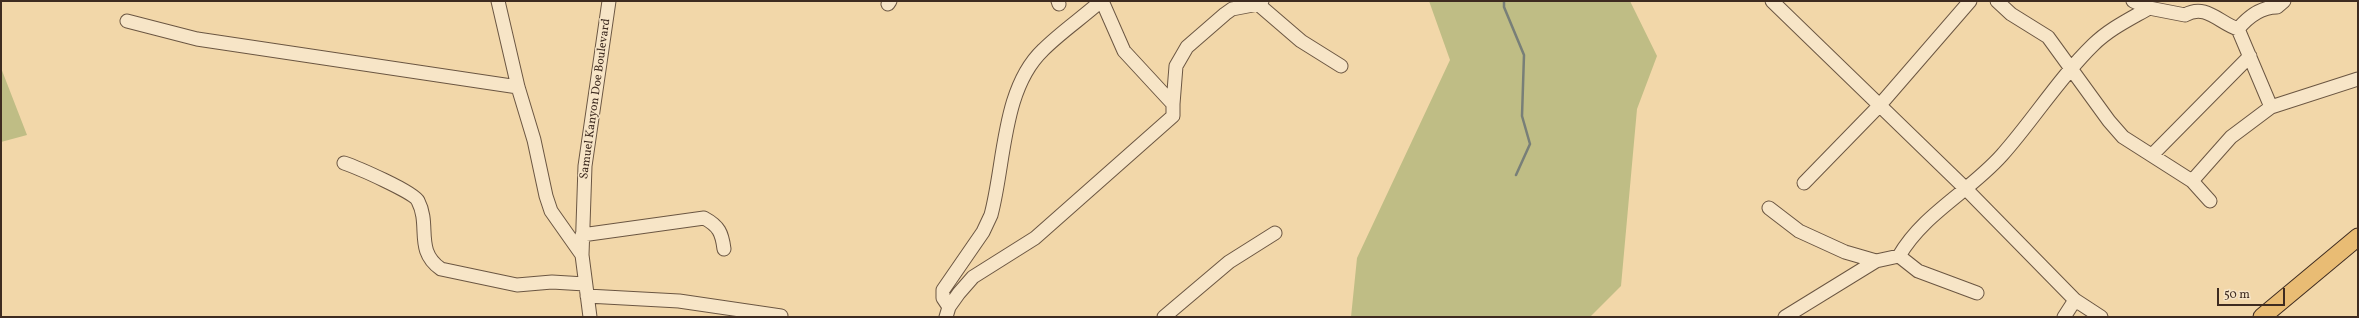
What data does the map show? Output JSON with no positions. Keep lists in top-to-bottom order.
{
  "streets": {
    "street": ["Samuel Kanyon Doe Boulevard"]
  },
  "scale_bar": "50 m"
}
